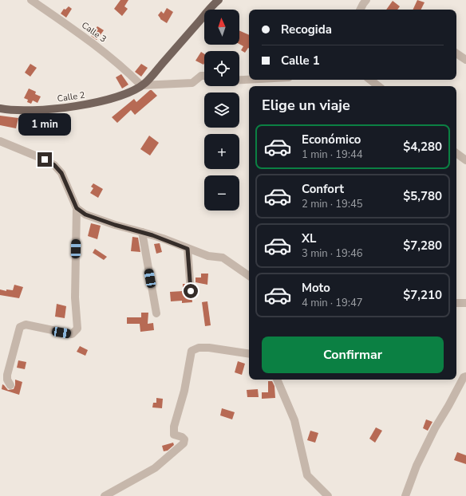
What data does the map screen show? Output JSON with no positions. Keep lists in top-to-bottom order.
{
  "streets": {
    "main road": ["Calle 2"],
    "street": ["Calle 3"]
  },
  "crossings": [
    ["Calle 3", "Calle 2"]
  ],
  "north": "top",
  "page": {
    "map_buttons": ["+", "−"],
    "banner": ["Recogida", "Calle 1"],
    "heading": "Elige un viaje",
    "bubble": "1 min",
    "list": [
      {
        "name": "Económico",
        "note": "1 min · 19:44",
        "value": "$4,280"
      },
      {
        "name": "Confort",
        "note": "2 min · 19:45",
        "value": "$5,780"
      },
      {
        "name": "XL",
        "note": "3 min · 19:46",
        "value": "$7,280"
      },
      {
        "name": "Moto",
        "note": "4 min · 19:47",
        "value": "$7,210"
      }
    ],
    "buttons": "Confirmar"
  }
}
